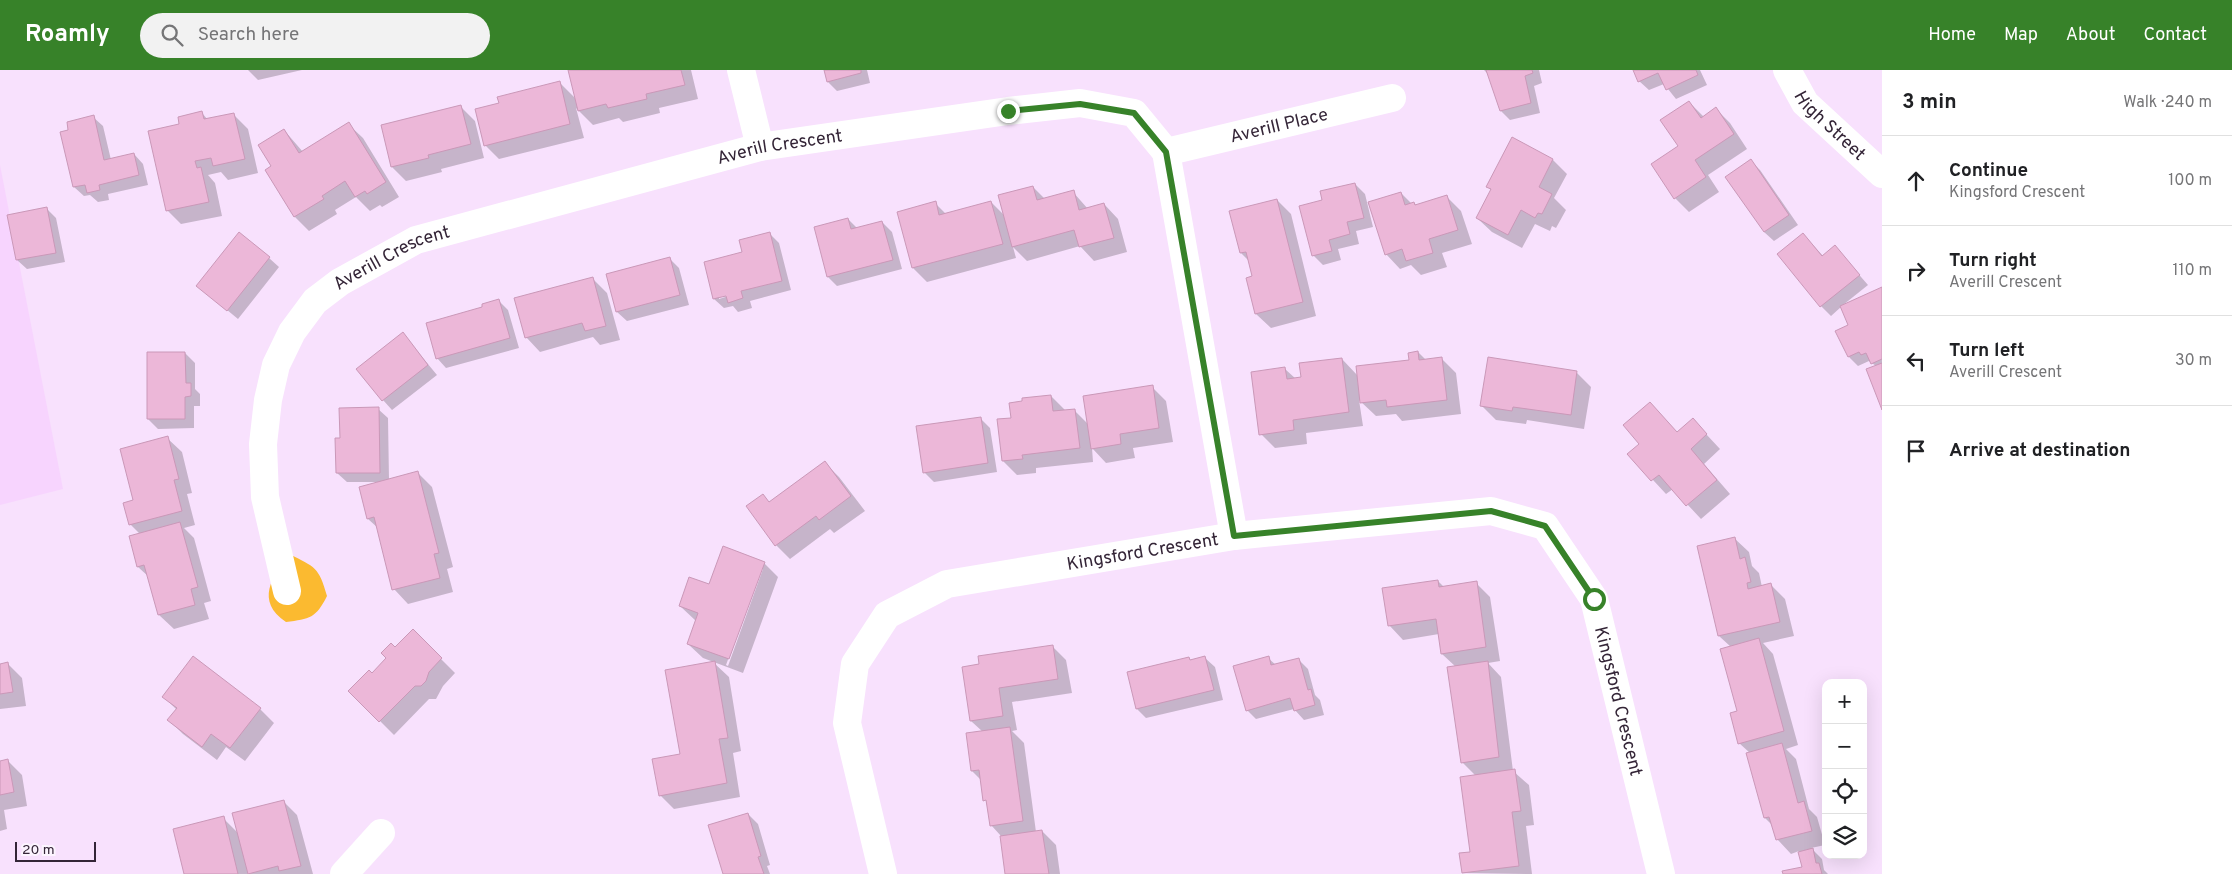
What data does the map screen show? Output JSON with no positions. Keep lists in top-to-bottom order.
{
  "streets": {
    "street": [
      "High Street",
      "Averill Place",
      "Averill Crescent",
      "Kingsford Crescent"
    ]
  },
  "crossings": [
    ["Averill Place", "Averill Crescent"],
    ["Averill Crescent", "Kingsford Crescent"]
  ],
  "scale_bar": "20 m",
  "page": {
    "header": "Roamly",
    "search": "Search here",
    "nav": [
      "Home",
      "Map",
      "About",
      "Contact"
    ],
    "heading": ["3 min", "Walk · 240 m"],
    "list": [
      ["Continue", "Kingsford Crescent", "100 m"],
      ["Turn right", "Averill Crescent", "110 m"],
      ["Turn left", "Averill Crescent", "30 m"],
      "Arrive at destination"
    ],
    "map_buttons": ["+", "−"],
    "scale": "20 m"
  }
}
